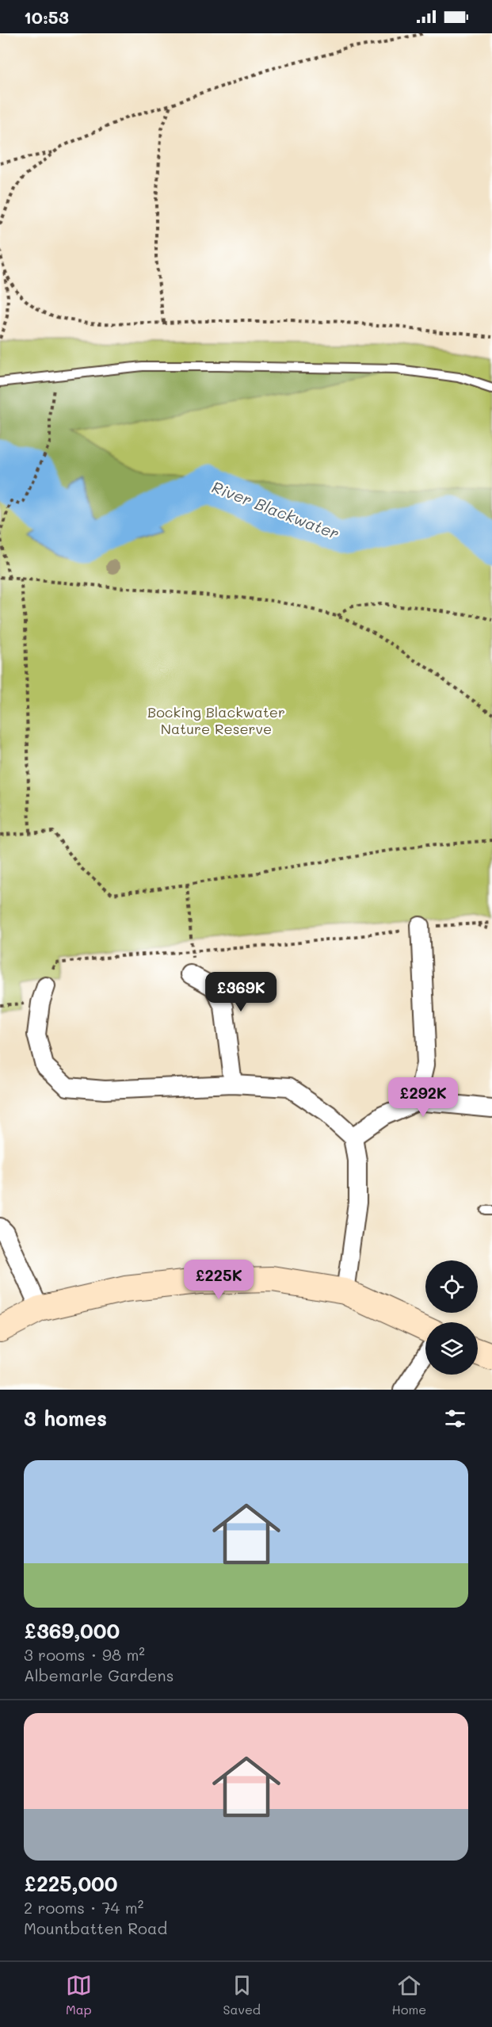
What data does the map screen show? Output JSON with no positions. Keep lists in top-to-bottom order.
{
  "water": ["River Blackwater"],
  "parks": ["Bocking Blackwater Nature Reserve"],
  "page": {
    "status": "10:53",
    "price": ["£369K", "£292K", "£225K"],
    "heading": "3 homes",
    "list": [
      {
        "name": "£369,000",
        "note": "3 rooms · 98 m² · Albemarle Gardens"
      },
      {
        "name": "£225,000",
        "note": "2 rooms · 74 m² · Mountbatten Road"
      }
    ],
    "tabs": ["Map", "Saved", "Home"]
  }
}
